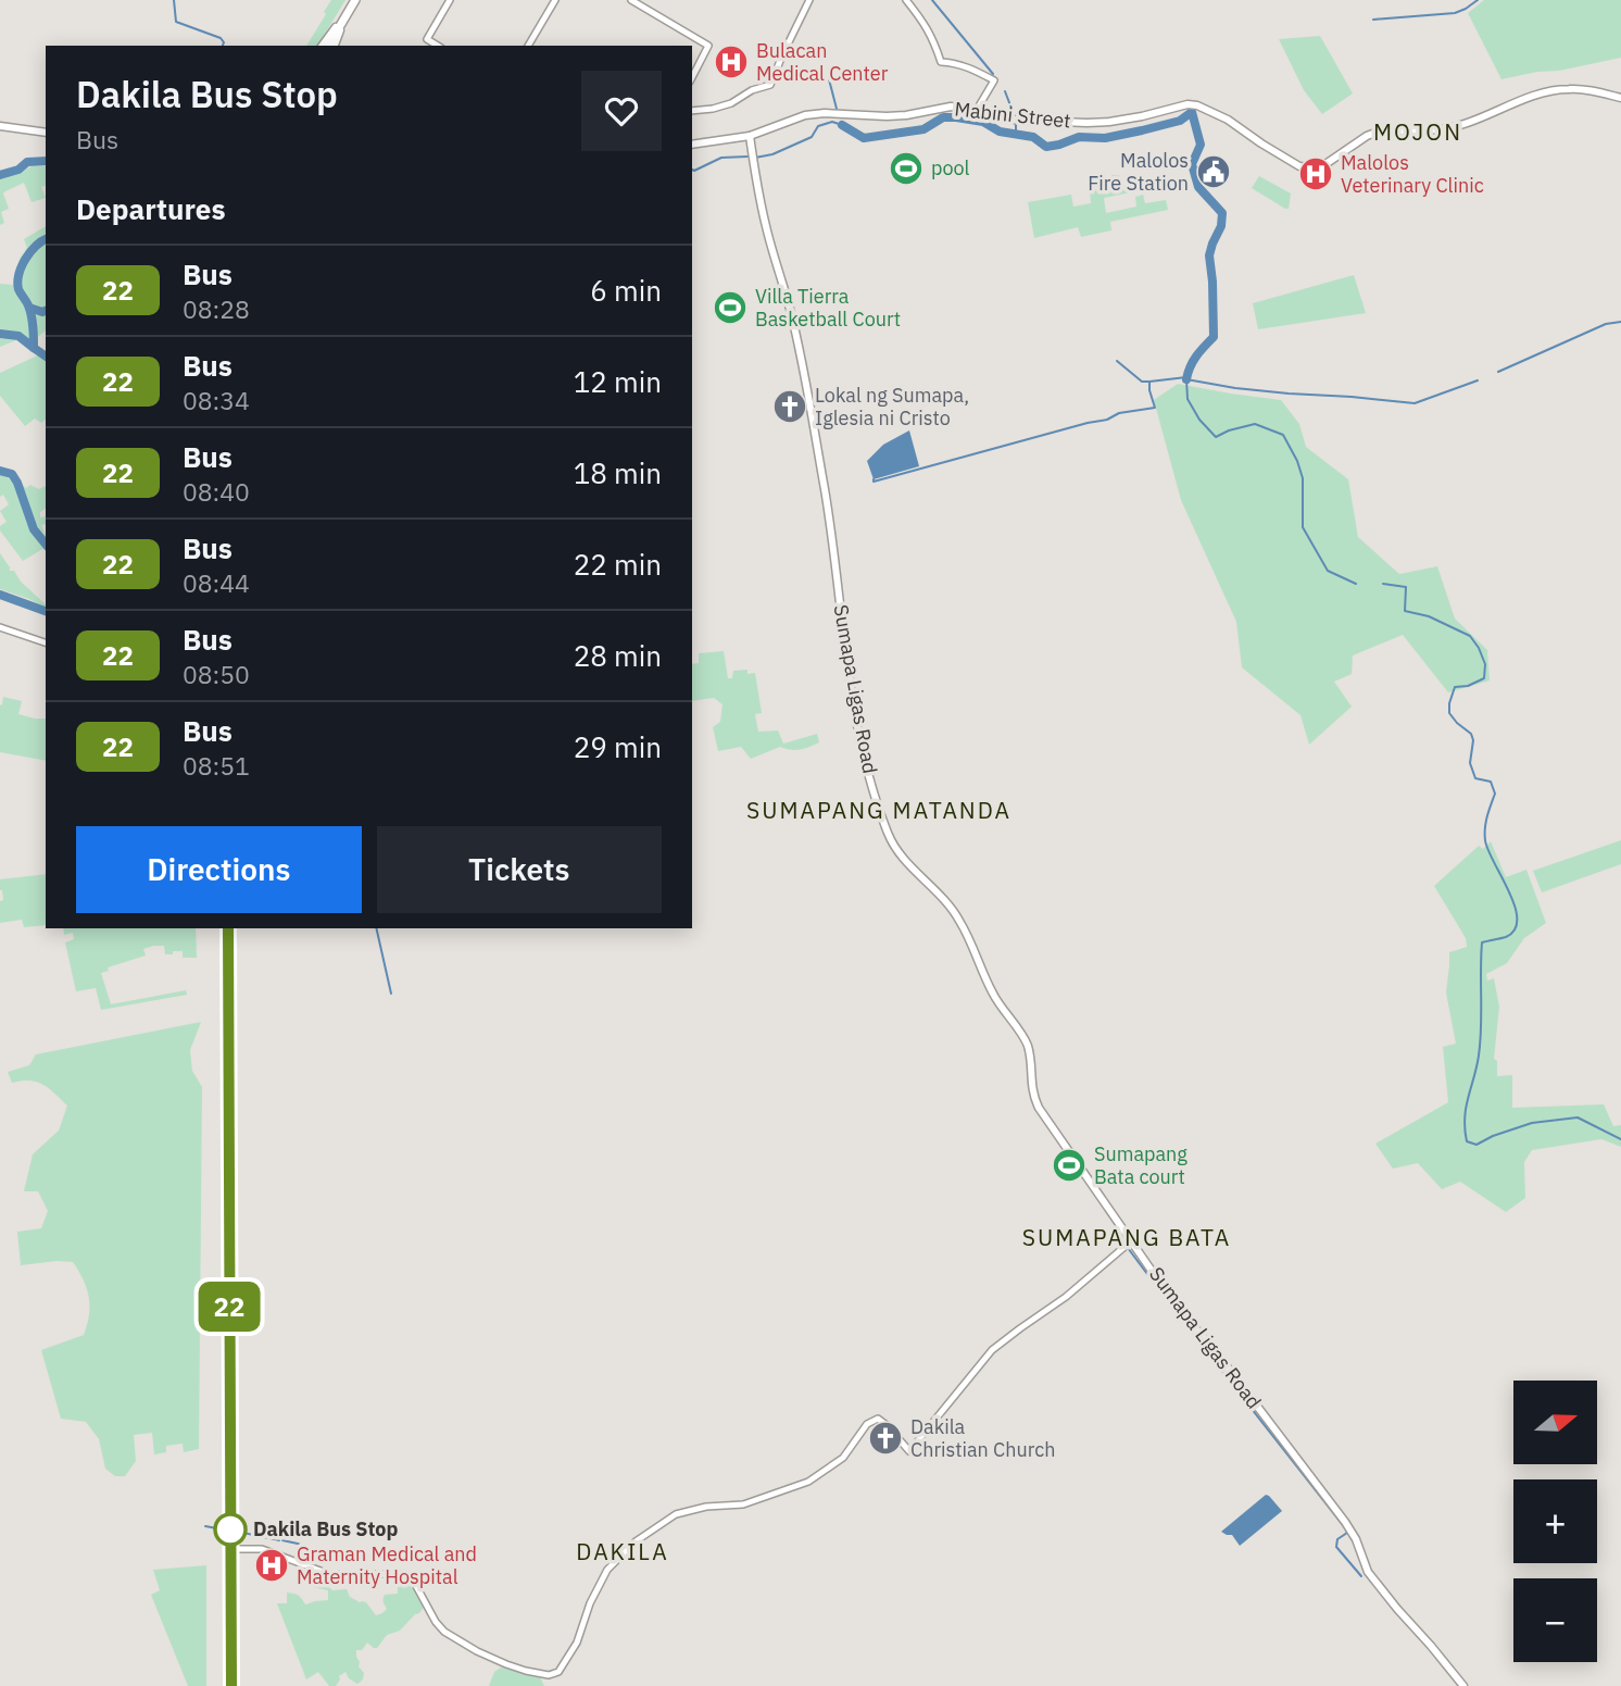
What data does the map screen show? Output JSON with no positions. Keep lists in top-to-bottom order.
{
  "streets": {
    "main road": ["Mabini Street", "Sumapa Ligas Road"]
  },
  "crossings": [
    ["Mabini Street", "Sumapa Ligas Road"]
  ],
  "districts": [
    "MOJON",
    "SUMAPANG MATANDA",
    "SUMAPANG BATA",
    "DAKILA"
  ],
  "places": {
    "hospital": ["Bulacan Medical Center", "Malolos Veterinary Clinic", "Graman Medical and Maternity Hospital"],
    "sports": ["pool", "Villa Tierra Basketball Court", "Sumapang Bata court"],
    "public building": ["Malolos Fire Station"],
    "church": ["Lokal ng Sumapa, Iglesia ni Cristo", "Dakila Christian Church"],
    "other": ["Dakila Bus Stop"]
  },
  "lines": ["bus line 22"],
  "north": "right",
  "page": {
    "on_map": "22",
    "heading": [
      ["Dakila Bus Stop", "Bus"],
      "Departures"
    ],
    "list": [
      {
        "mark": "22",
        "name": "Bus",
        "note": "08:28",
        "value": "6 min"
      },
      {
        "mark": "22",
        "name": "Bus",
        "note": "08:34",
        "value": "12 min"
      },
      {
        "mark": "22",
        "name": "Bus",
        "note": "08:40",
        "value": "18 min"
      },
      {
        "mark": "22",
        "name": "Bus",
        "note": "08:44",
        "value": "22 min"
      },
      {
        "mark": "22",
        "name": "Bus",
        "note": "08:50",
        "value": "28 min"
      },
      {
        "mark": "22",
        "name": "Bus",
        "note": "08:51",
        "value": "29 min"
      }
    ],
    "buttons": ["Directions", "Tickets"],
    "map_buttons": ["+", "−"]
  }
}
